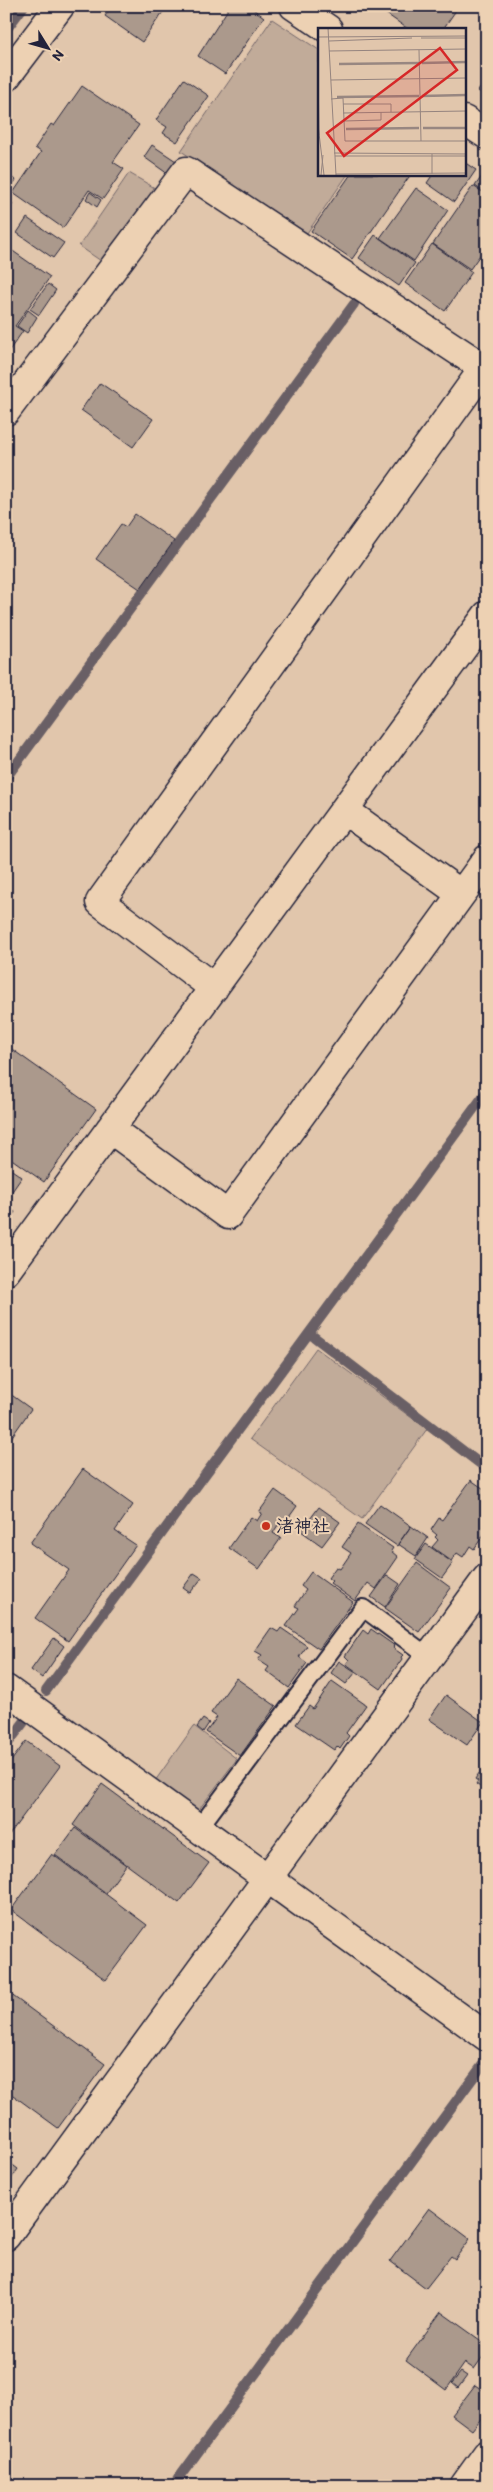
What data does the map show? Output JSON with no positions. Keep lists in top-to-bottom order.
{
  "places": ["渚神社"],
  "north": "bottom right"
}
